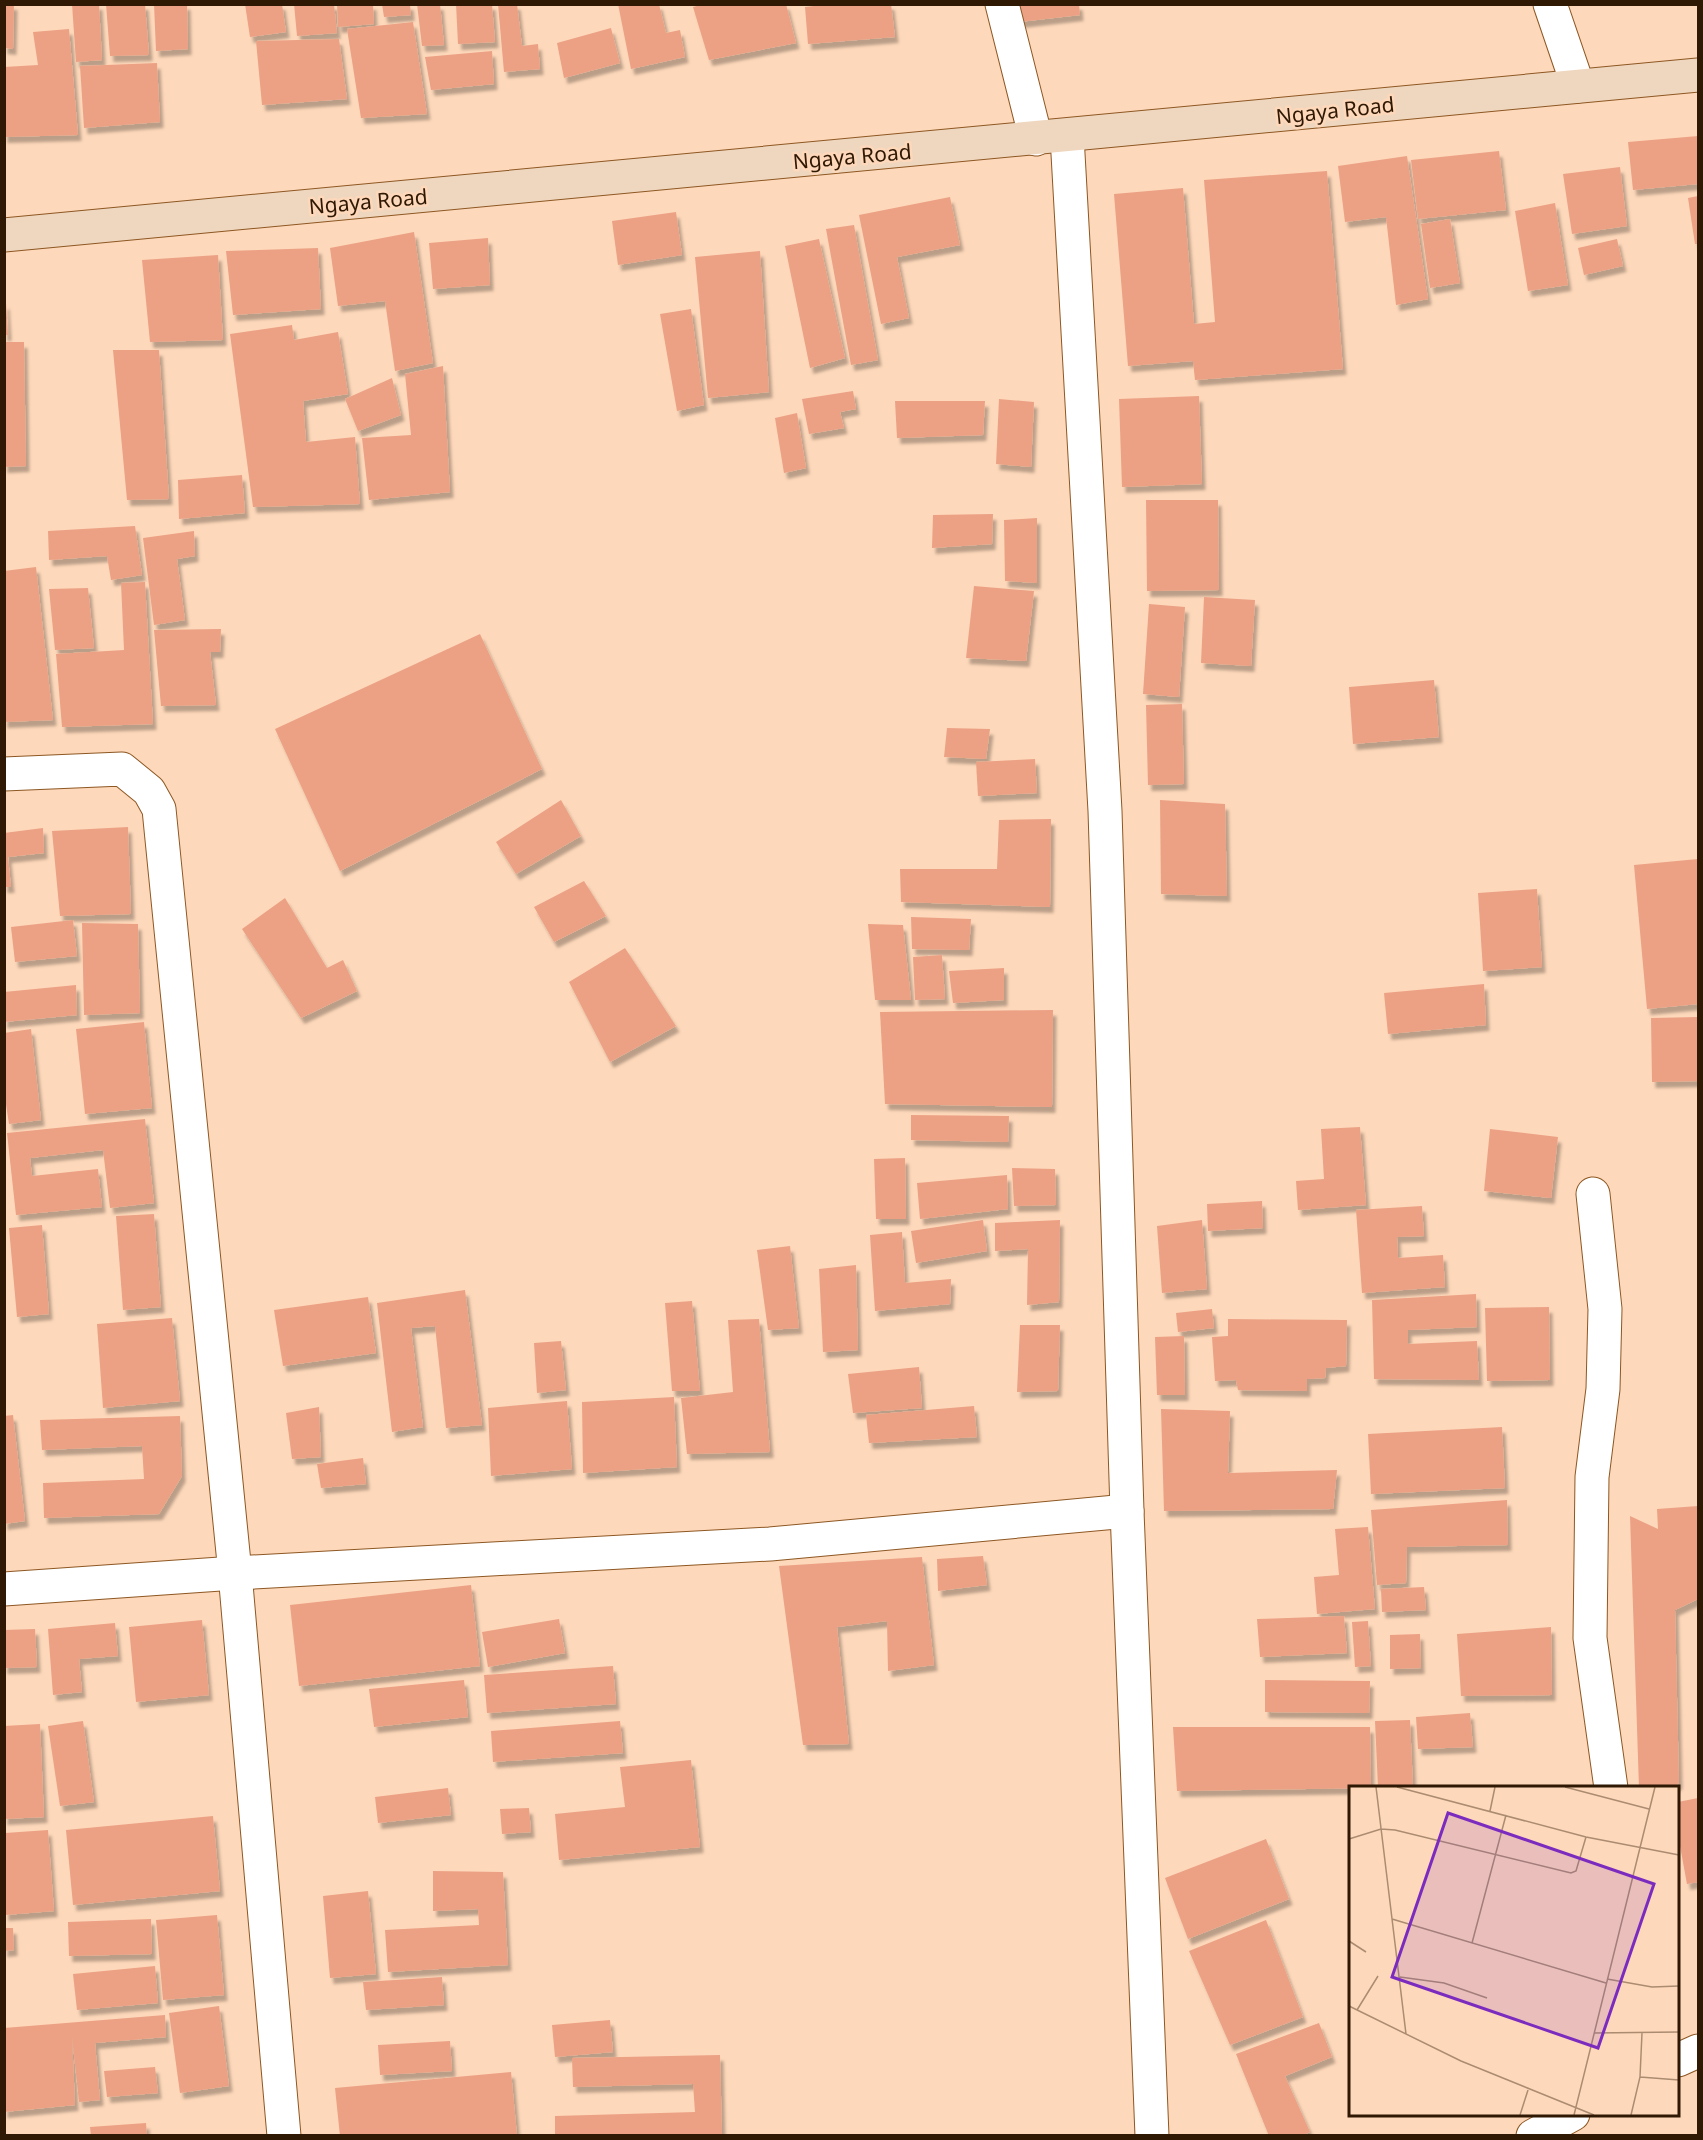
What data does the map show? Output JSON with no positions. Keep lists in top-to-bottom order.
{
  "streets": {
    "street": ["Ngaya Road"]
  }
}
